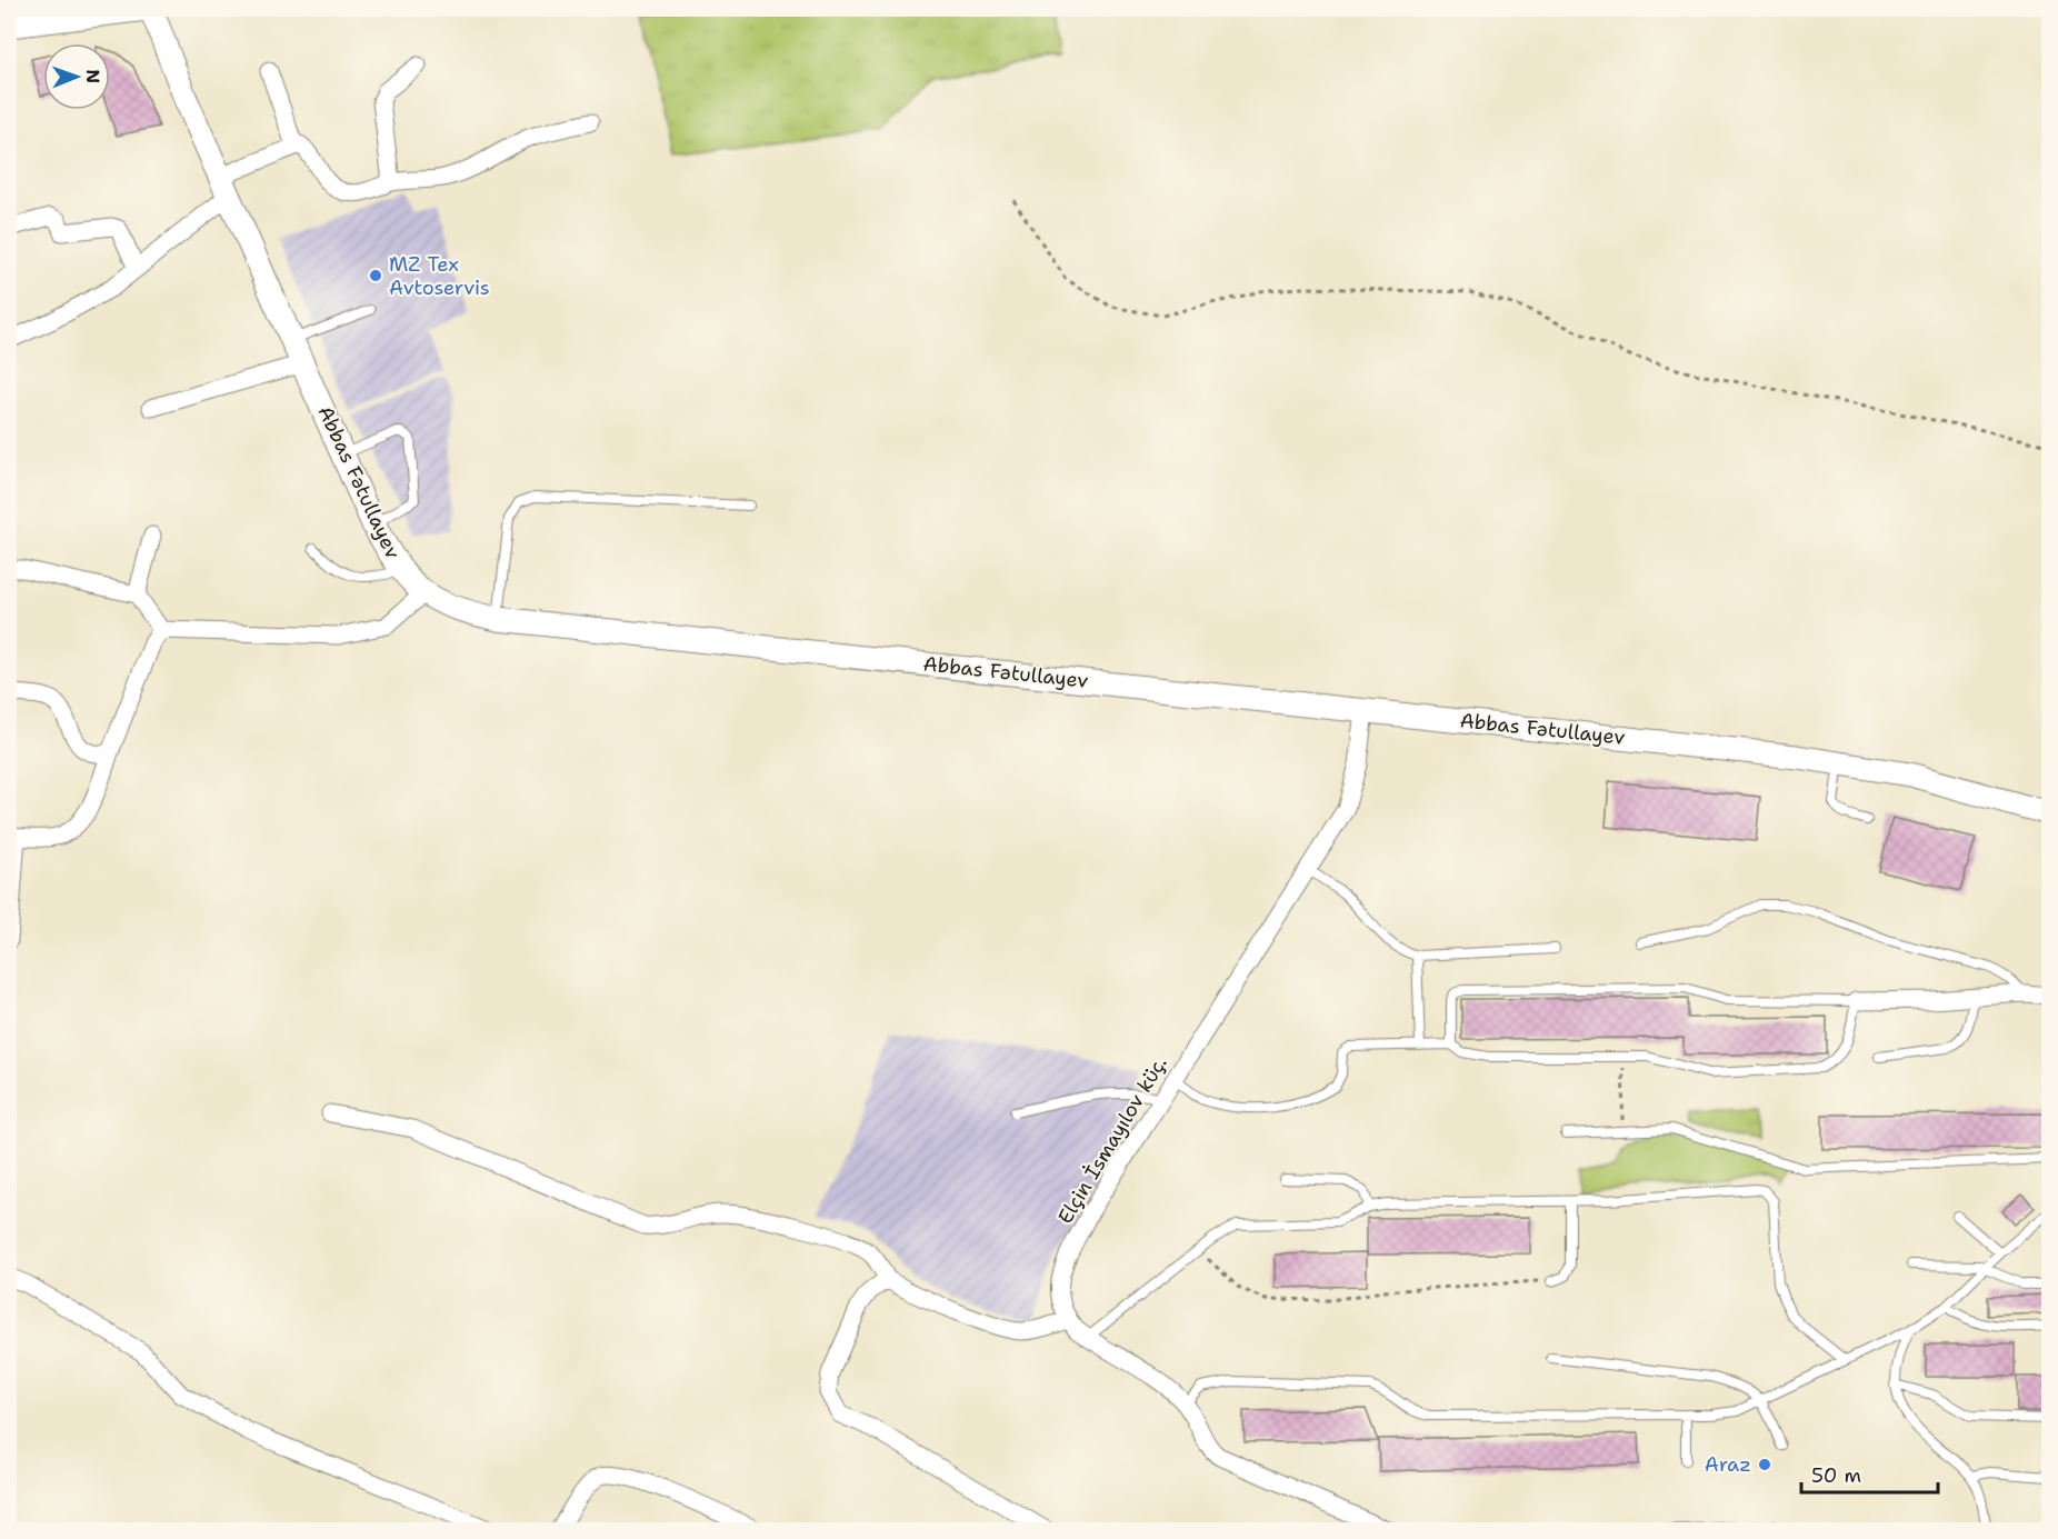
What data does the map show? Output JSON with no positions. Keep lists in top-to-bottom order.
{
  "streets": {
    "main road": ["Abbas Fətullayev"],
    "street": ["Elçin İsmayılov küç."]
  },
  "crossings": [
    ["Abbas Fətullayev", "Elçin İsmayılov küç."]
  ],
  "places": ["MZ Tex Avtoservis", "Araz"],
  "scale_bar": "50 m",
  "north": "right"
}
